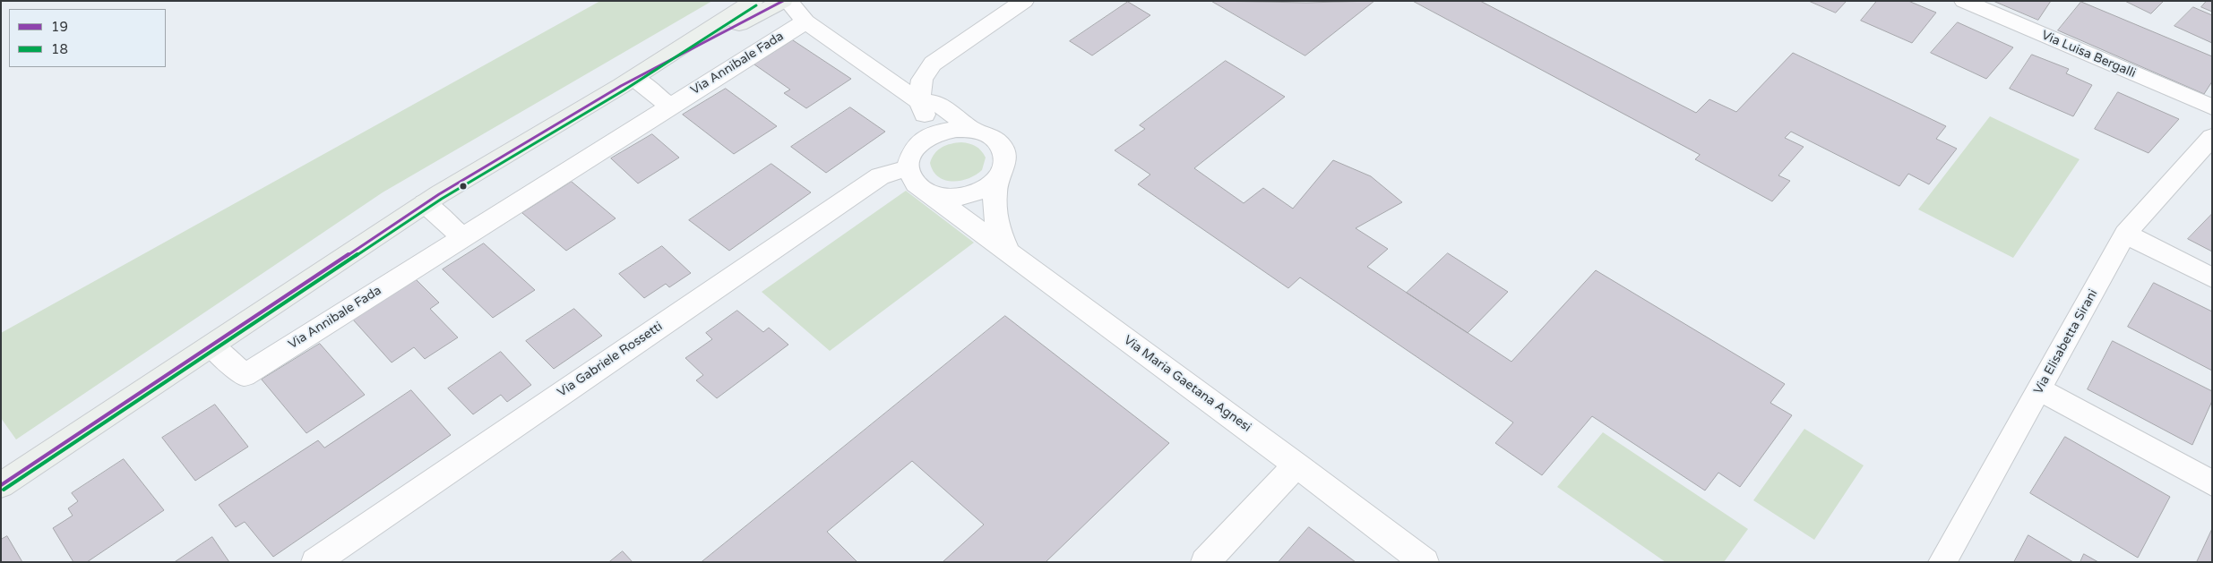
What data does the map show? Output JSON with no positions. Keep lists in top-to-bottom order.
{
  "streets": {
    "street": [
      "Via Luisa Bergalli",
      "Via Annibale Fada",
      "Via Elisabetta Sirani",
      "Via Gabriele Rossetti",
      "Via Maria Gaetana Agnesi"
    ]
  },
  "crossings": [
    ["Via Gabriele Rossetti", "Via Maria Gaetana Agnesi"]
  ],
  "lines": ["transit line 19", "transit line 18"],
  "legend": ["19", "18"]
}
